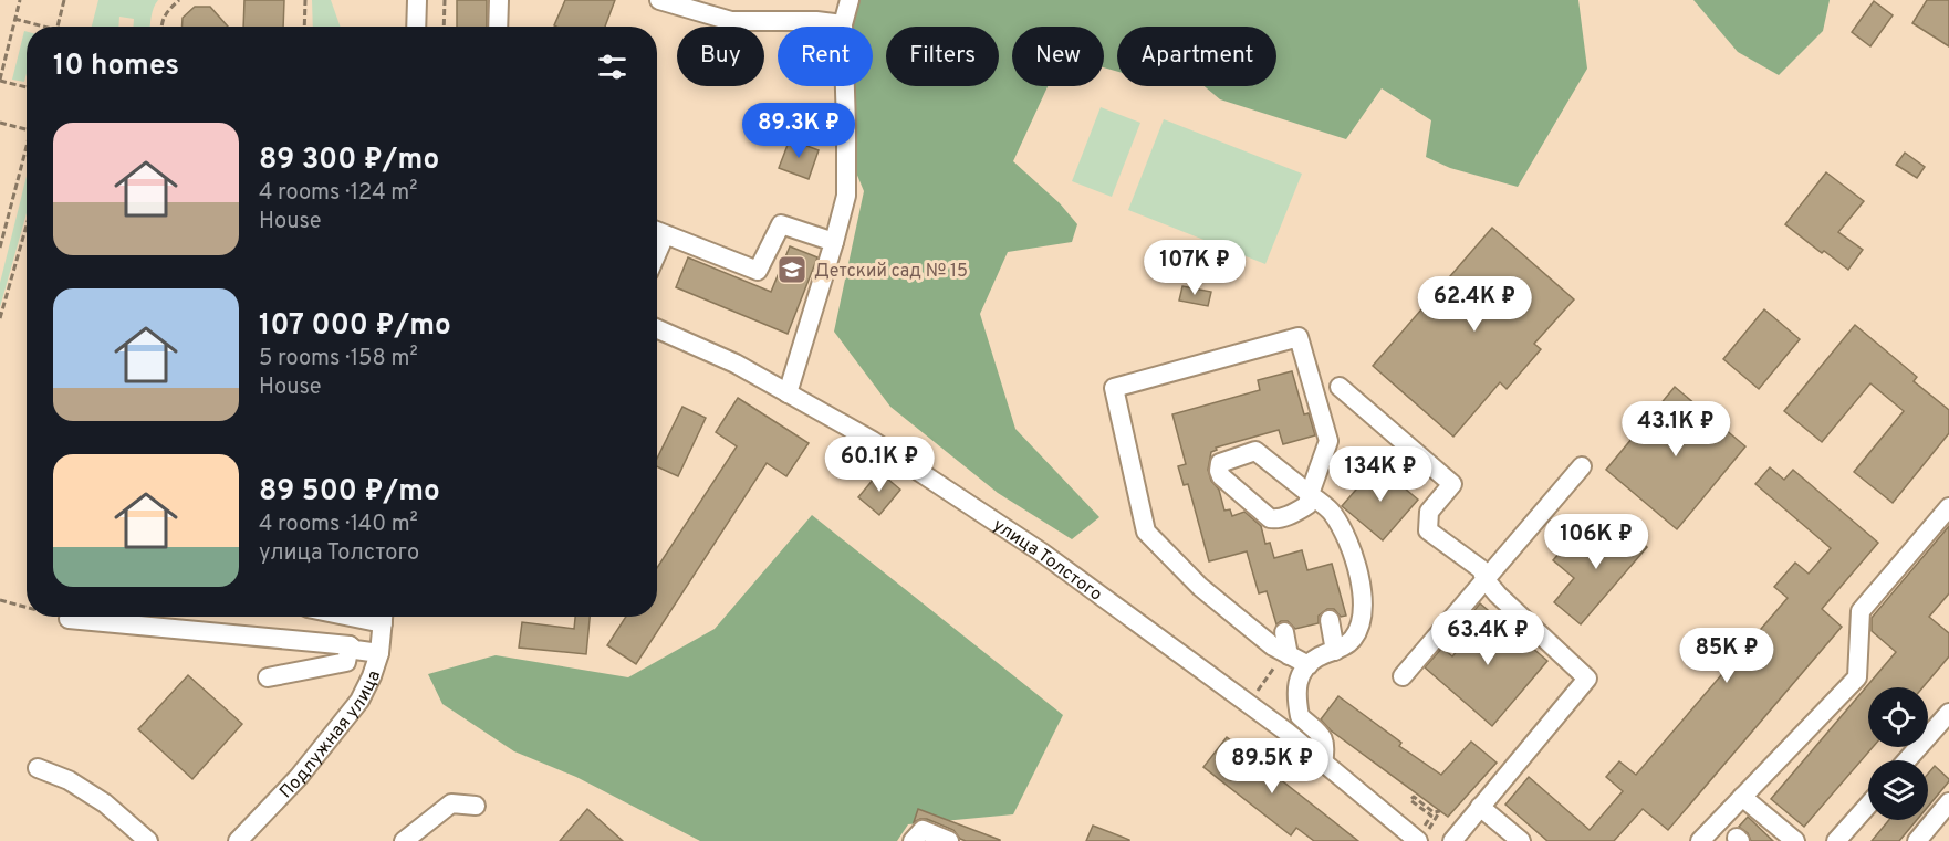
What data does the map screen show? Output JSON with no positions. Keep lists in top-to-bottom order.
{
  "streets": {
    "street": ["улица Толстого", "Подлужная улица"]
  },
  "places": {
    "school or university": ["Детский сад № 15"]
  },
  "page": {
    "chip": [
      "Buy",
      "Rent",
      "Filters",
      "New",
      "Apartment"
    ],
    "heading": "10 homes",
    "price": [
      "89.3K ₽",
      "107K ₽",
      "62.4K ₽",
      "43.1K ₽",
      "60.1K ₽",
      "134K ₽",
      "106K ₽",
      "63.4K ₽",
      "85K ₽",
      "89.5K ₽"
    ],
    "list": [
      {
        "name": "89 300 ₽/mo",
        "note": "4 rooms · 124 m² · House"
      },
      {
        "name": "107 000 ₽/mo",
        "note": "5 rooms · 158 m² · House"
      },
      {
        "name": "89 500 ₽/mo",
        "note": "4 rooms · 140 m² · улица Толстого"
      }
    ]
  }
}
